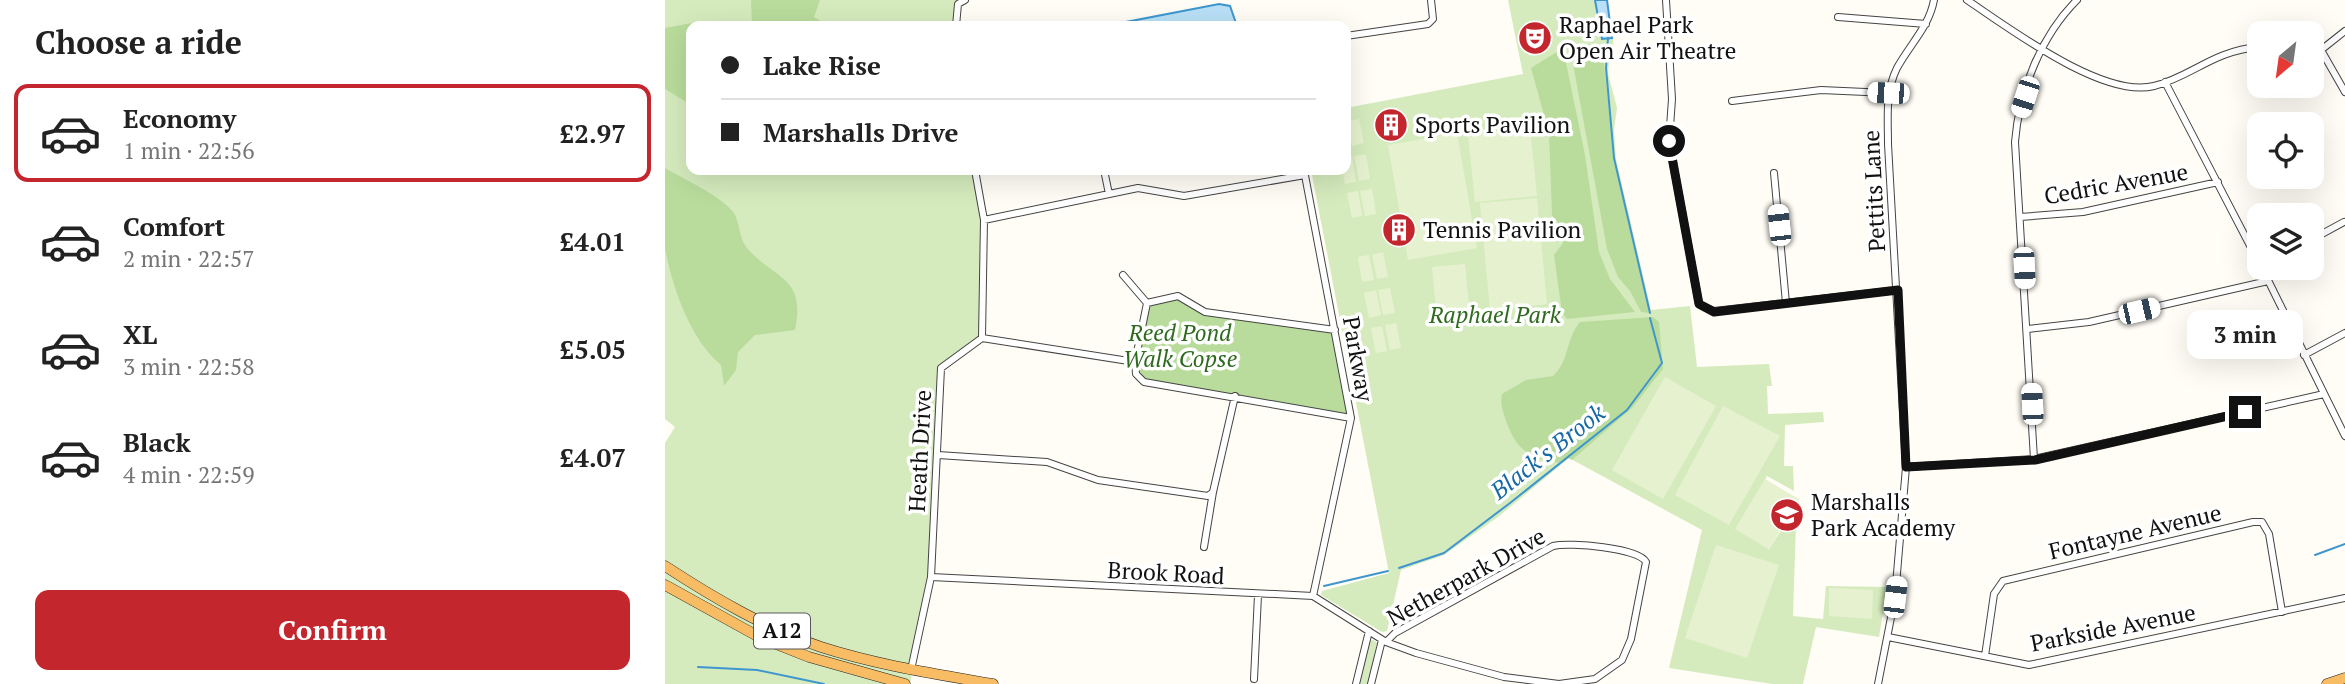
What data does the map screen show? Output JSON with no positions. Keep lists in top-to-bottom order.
{
  "streets": {
    "highway": ["A12"],
    "street": [
      "Cedric Avenue",
      "Pettits Lane",
      "Parkway",
      "Heath Drive",
      "Fontayne Avenue",
      "Brook Road",
      "Netherpark Drive",
      "Parkside Avenue"
    ]
  },
  "crossings": [
    ["Pettits Lane", "Parkside Avenue"],
    ["Parkway", "Brook Road"],
    ["Heath Drive", "Brook Road"],
    ["Heath Drive", "A12"],
    ["Fontayne Avenue", "Parkside Avenue"]
  ],
  "water": ["Black's Brook"],
  "parks": ["Raphael Park", "Reed Pond Walk Copse"],
  "places": {
    "theatre": ["Raphael Park Open Air Theatre"],
    "building": ["Sports Pavilion", "Tennis Pavilion"],
    "school or university": ["Marshalls Park Academy"]
  },
  "north": "bottom left",
  "page": {
    "heading": "Choose a ride",
    "banner": ["Lake Rise", "Marshalls Drive"],
    "list": [
      {
        "name": "Economy",
        "note": "1 min · 22:56",
        "value": "£2.97"
      },
      {
        "name": "Comfort",
        "note": "2 min · 22:57",
        "value": "£4.01"
      },
      {
        "name": "XL",
        "note": "3 min · 22:58",
        "value": "£5.05"
      },
      {
        "name": "Black",
        "note": "4 min · 22:59",
        "value": "£4.07"
      }
    ],
    "bubble": "3 min",
    "buttons": "Confirm"
  }
}
